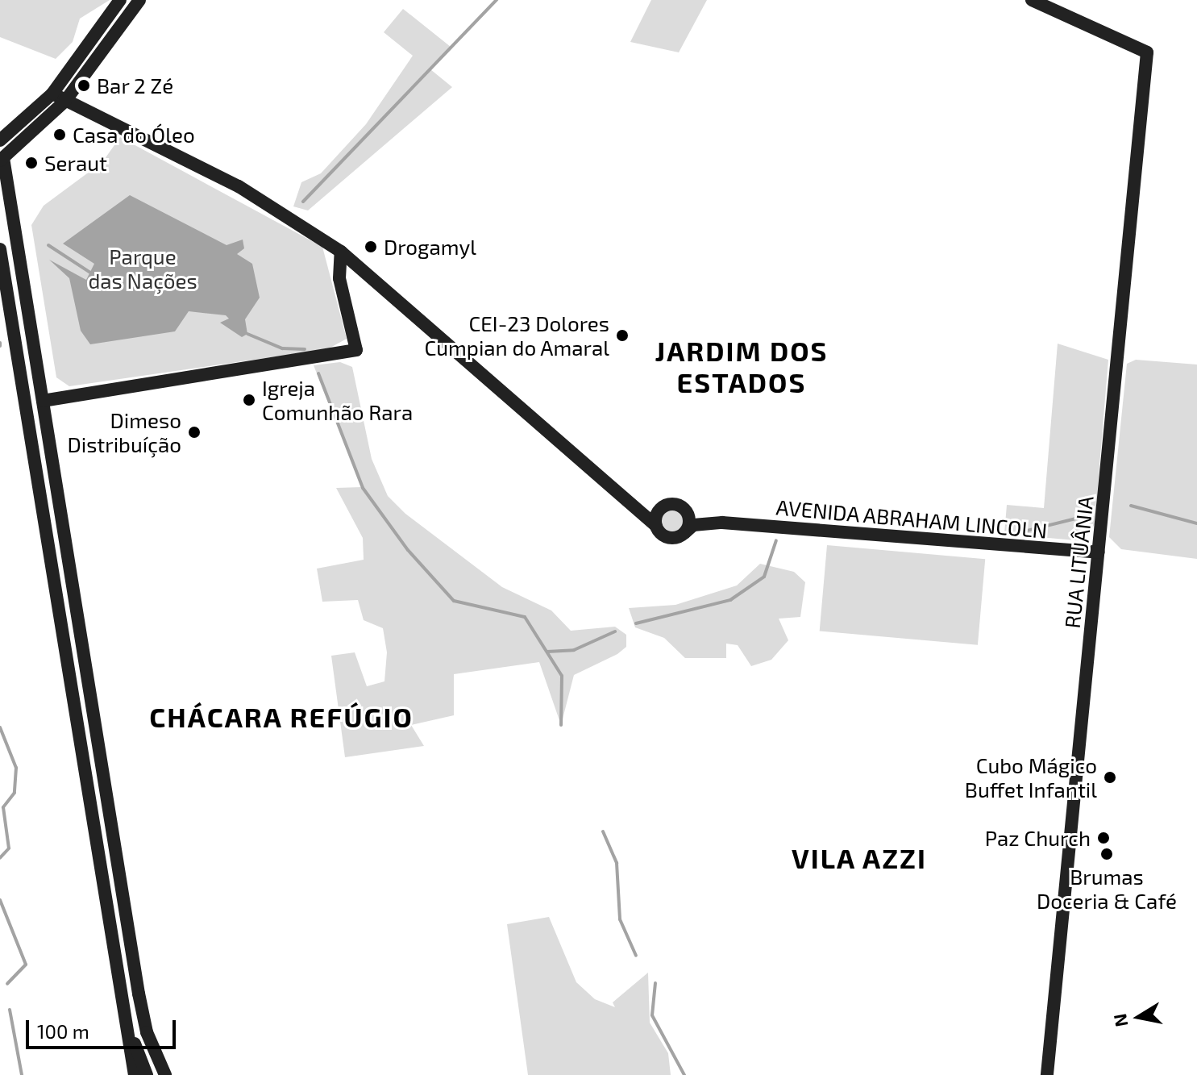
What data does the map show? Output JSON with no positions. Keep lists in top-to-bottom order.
{
  "streets": {
    "street": ["AVENIDA ABRAHAM LINCOLN", "RUA LITUÂNIA"]
  },
  "crossings": [
    ["AVENIDA ABRAHAM LINCOLN", "RUA LITUÂNIA"]
  ],
  "districts": ["JARDIM DOS ESTADOS", "CHÁCARA REFÚGIO", "VILA AZZI"],
  "parks": ["Parque das Nações"],
  "places": [
    "Bar 2 Zé",
    "Casa do Óleo",
    "Seraut",
    "Drogamyl",
    "CEI-23 Dolores Cumpian do Amaral",
    "Igreja Comunhão Rara",
    "Dimeso Distribuíção",
    "Cubo Mágico Buffet Infantil",
    "Paz Church",
    "Brumas Doceria & Café"
  ],
  "scale_bar": "100 m",
  "north": "left"
}
